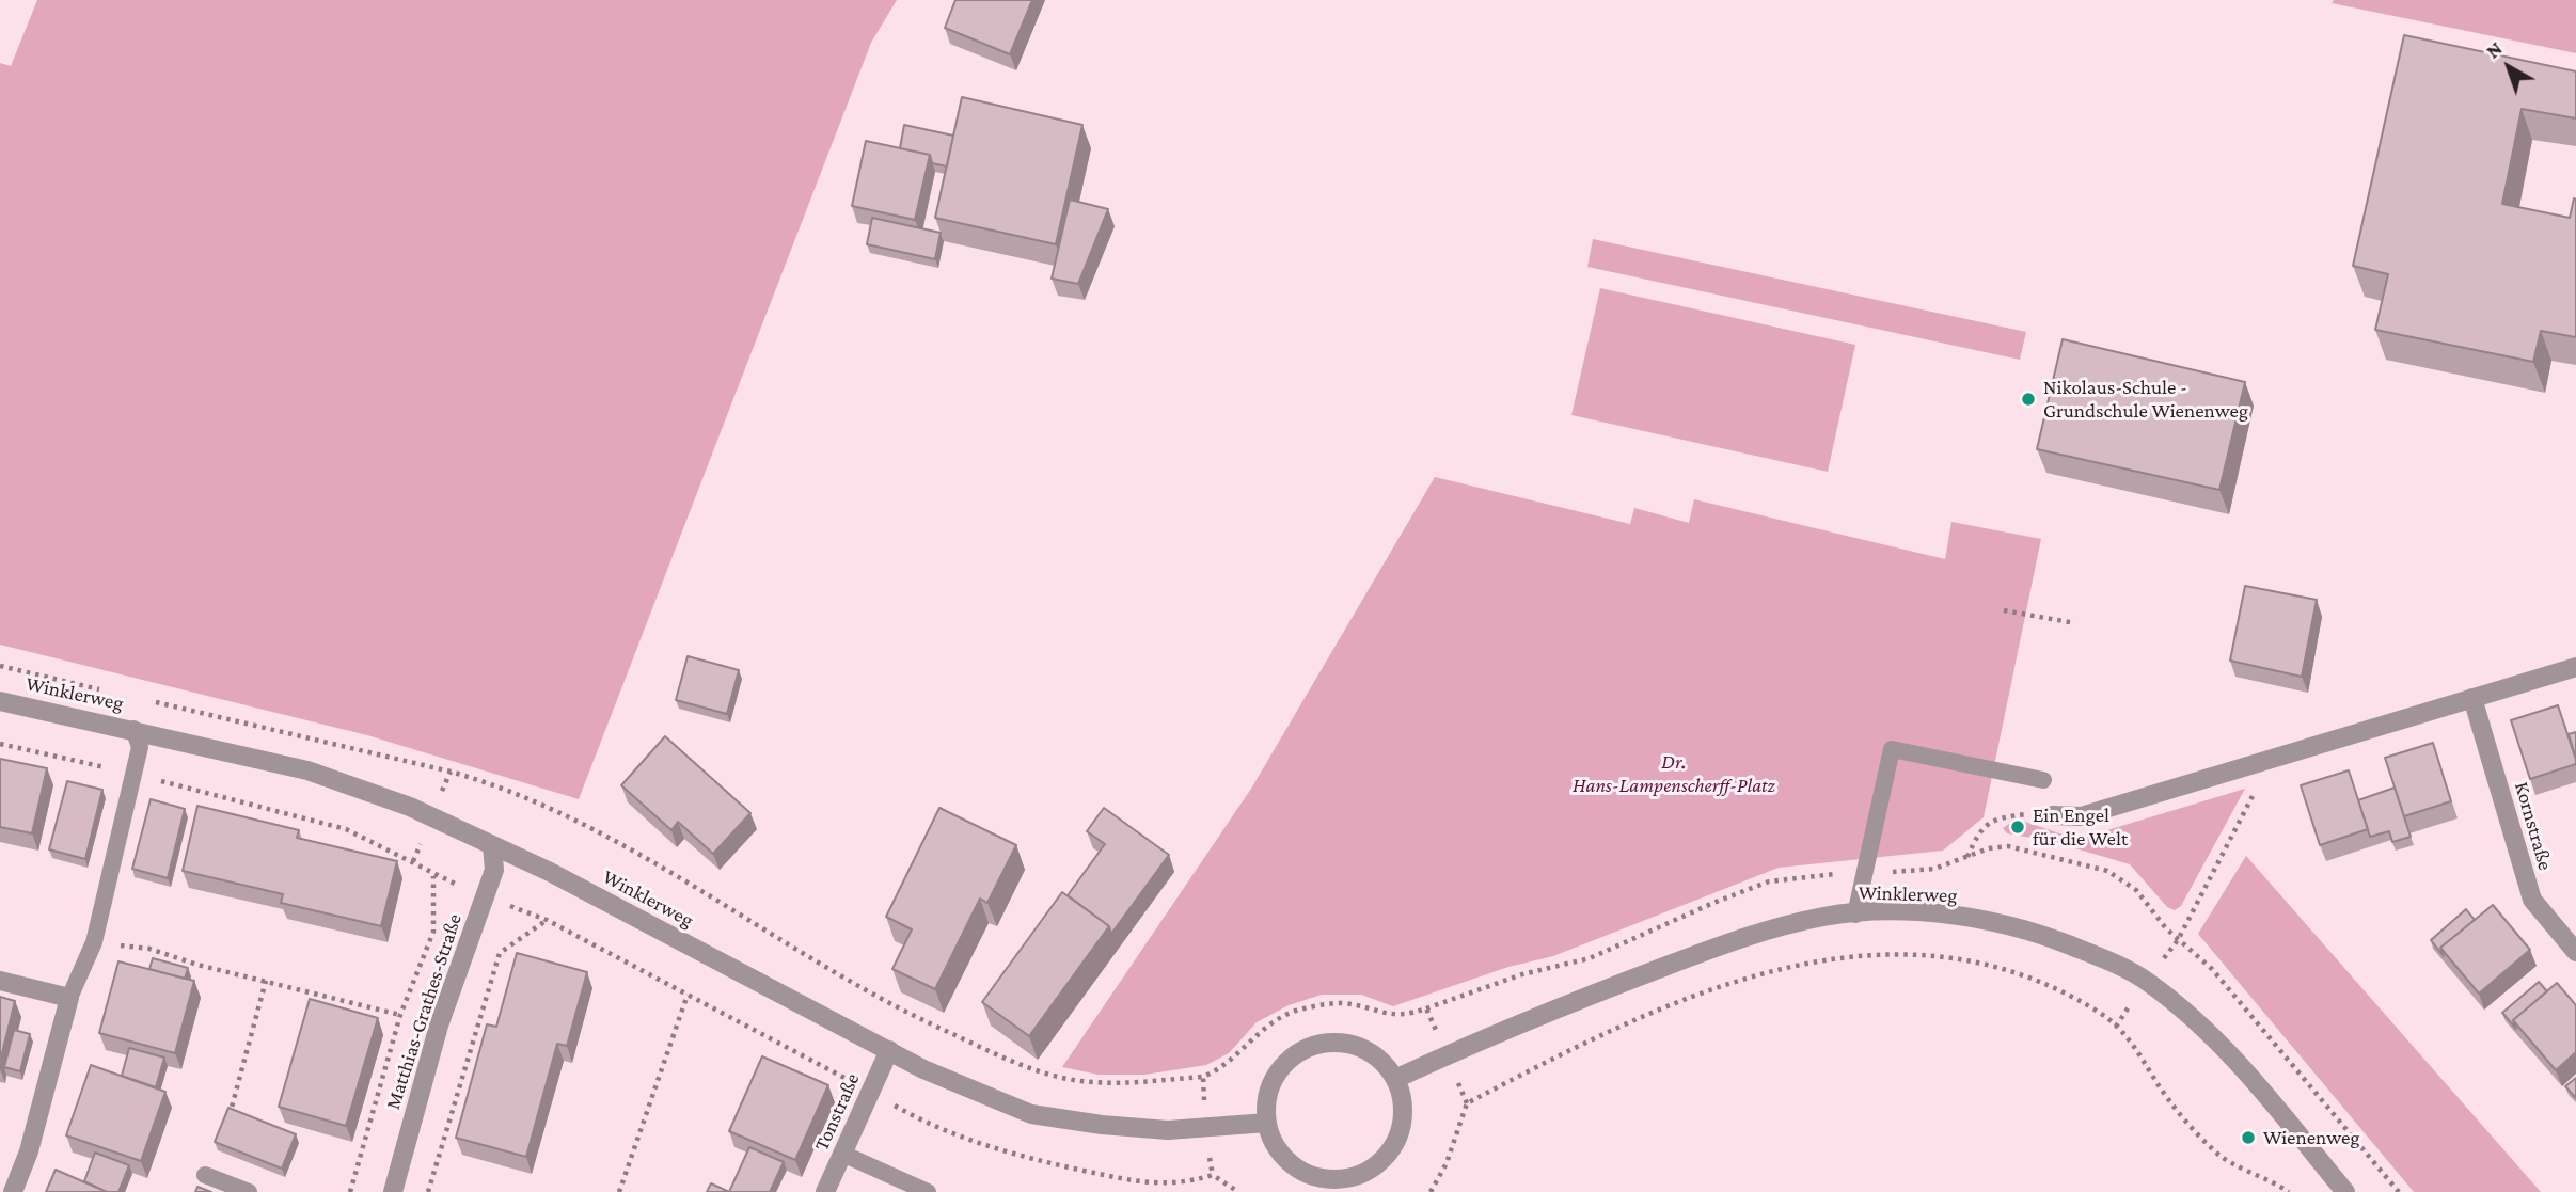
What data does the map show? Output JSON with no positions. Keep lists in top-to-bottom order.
{
  "streets": {
    "street": [
      "Winklerweg",
      "Kornstraße",
      "Matthias-Grathes-Straße",
      "Tonstraße"
    ]
  },
  "crossings": [
    ["Winklerweg", "Matthias-Grathes-Straße"],
    ["Winklerweg", "Tonstraße"]
  ],
  "parks": ["Dr. Hans-Lampenscherff-Platz"],
  "places": ["Nikolaus-Schule - Grundschule Wienenweg", "Ein Engel für die Welt", "Wienenweg"],
  "north": "top left"
}
